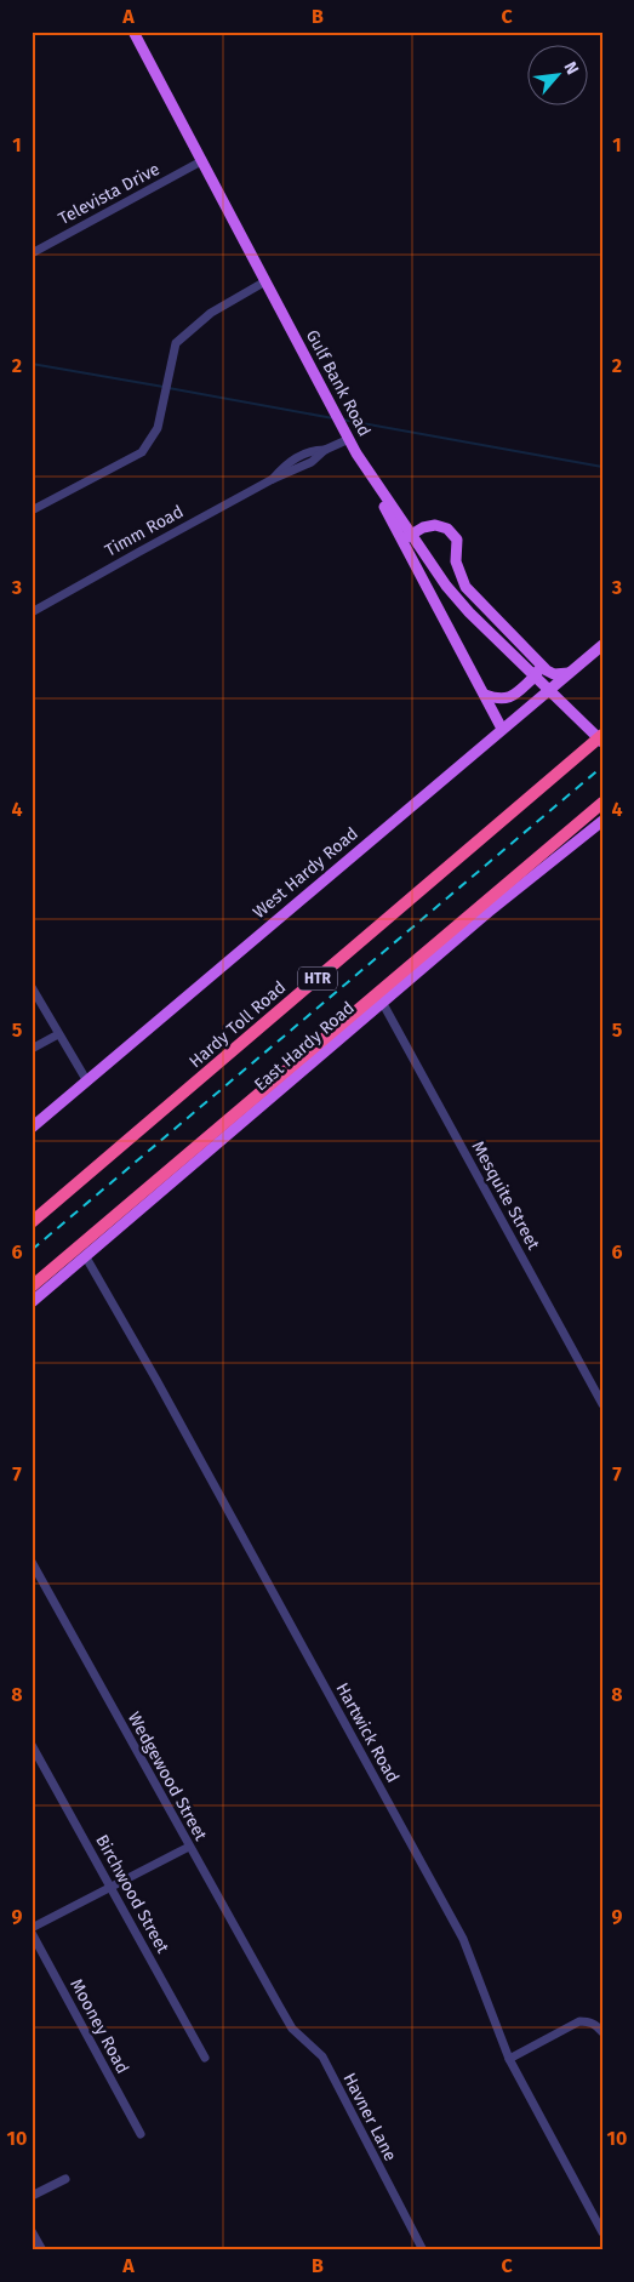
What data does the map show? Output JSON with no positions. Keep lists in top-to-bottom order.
{
  "streets": {
    "highway": ["HTR", "Hardy Toll Road"],
    "main road": ["Gulf Bank Road", "West Hardy Road", "East Hardy Road"],
    "street": [
      "Televista Drive",
      "Timm Road",
      "Mesquite Street",
      "Hartwick Road",
      "Wedgewood Street",
      "Birchwood Street",
      "Mooney Road",
      "Havner Lane"
    ]
  },
  "crossings": [
    ["Televista Drive", "Gulf Bank Road"],
    ["Gulf Bank Road", "Timm Road"],
    ["East Hardy Road", "Mesquite Street"],
    ["East Hardy Road", "Hartwick Road"],
    ["Wedgewood Street", "Havner Lane"]
  ],
  "north": "top right",
  "grid": {
    "columns": ["A", "B", "C"],
    "rows": [
      "1",
      "2",
      "3",
      "4",
      "5",
      "6",
      "7",
      "8",
      "9",
      "10"
    ]
  }
}
